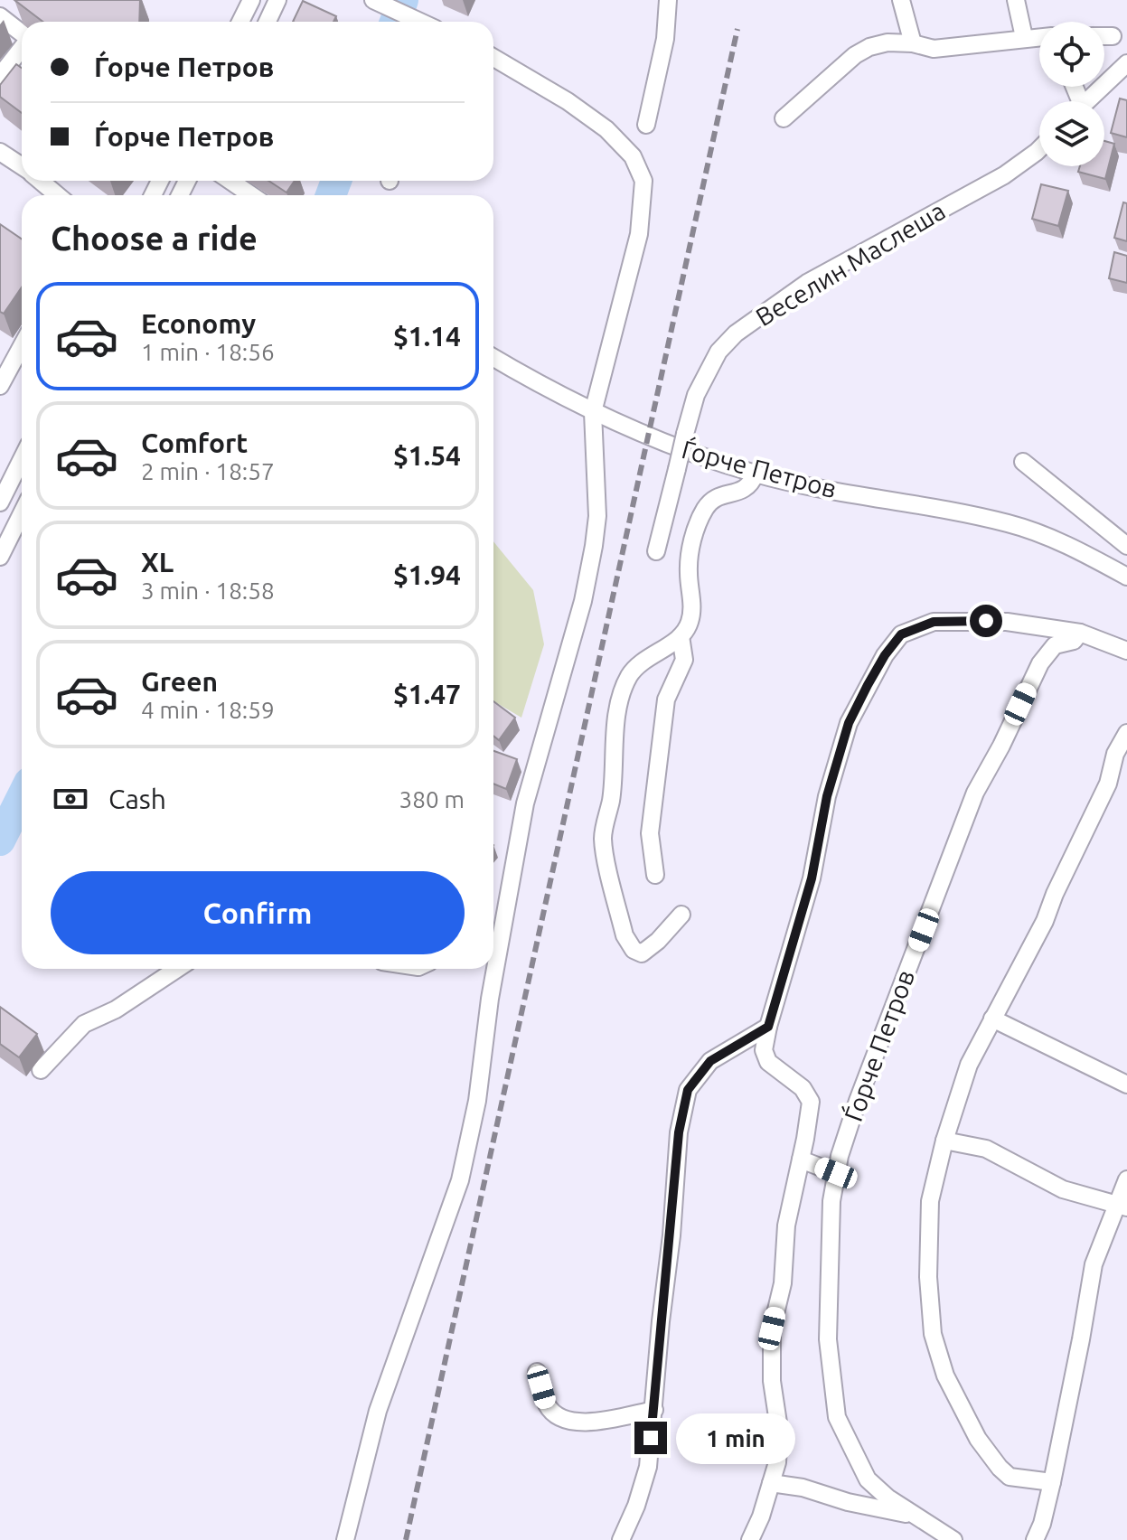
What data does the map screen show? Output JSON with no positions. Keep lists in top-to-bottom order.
{
  "streets": {
    "street": ["Веселин Маслеша", "Ѓорче Петров"]
  },
  "page": {
    "banner": ["Ѓорче Петров", "Ѓорче Петров"],
    "heading": "Choose a ride",
    "list": [
      {
        "name": "Economy",
        "note": "1 min · 18:56",
        "value": "$1.14"
      },
      {
        "name": "Comfort",
        "note": "2 min · 18:57",
        "value": "$1.54"
      },
      {
        "name": "XL",
        "note": "3 min · 18:58",
        "value": "$1.94"
      },
      {
        "name": "Green",
        "note": "4 min · 18:59",
        "value": "$1.47"
      }
    ],
    "pay": ["Cash", "380 m"],
    "buttons": "Confirm",
    "bubble": "1 min"
  }
}
